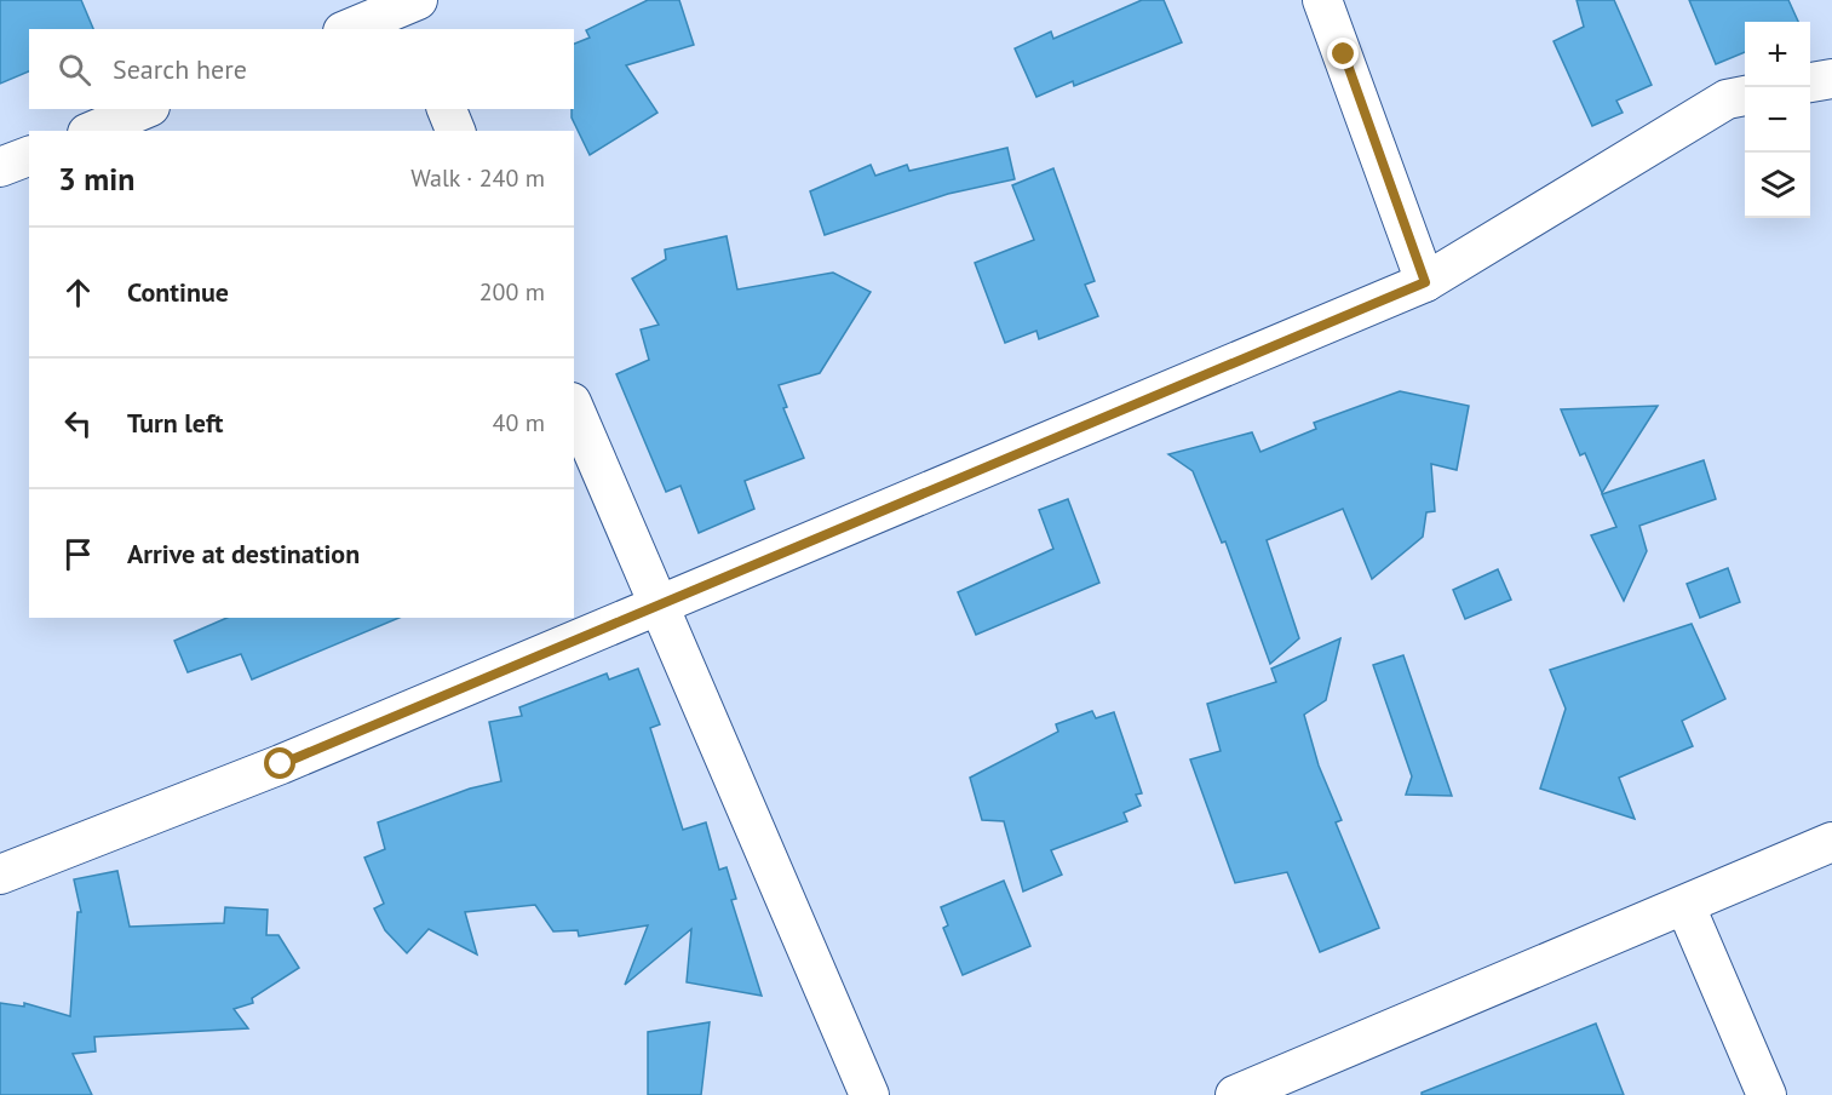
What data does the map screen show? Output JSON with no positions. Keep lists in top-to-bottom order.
{
  "page": {
    "map_buttons": ["+", "−"],
    "search": "Search here",
    "heading": ["3 min", "Walk · 240 m"],
    "list": [
      ["Continue", "200 m"],
      ["Turn left", "40 m"],
      "Arrive at destination"
    ]
  }
}
